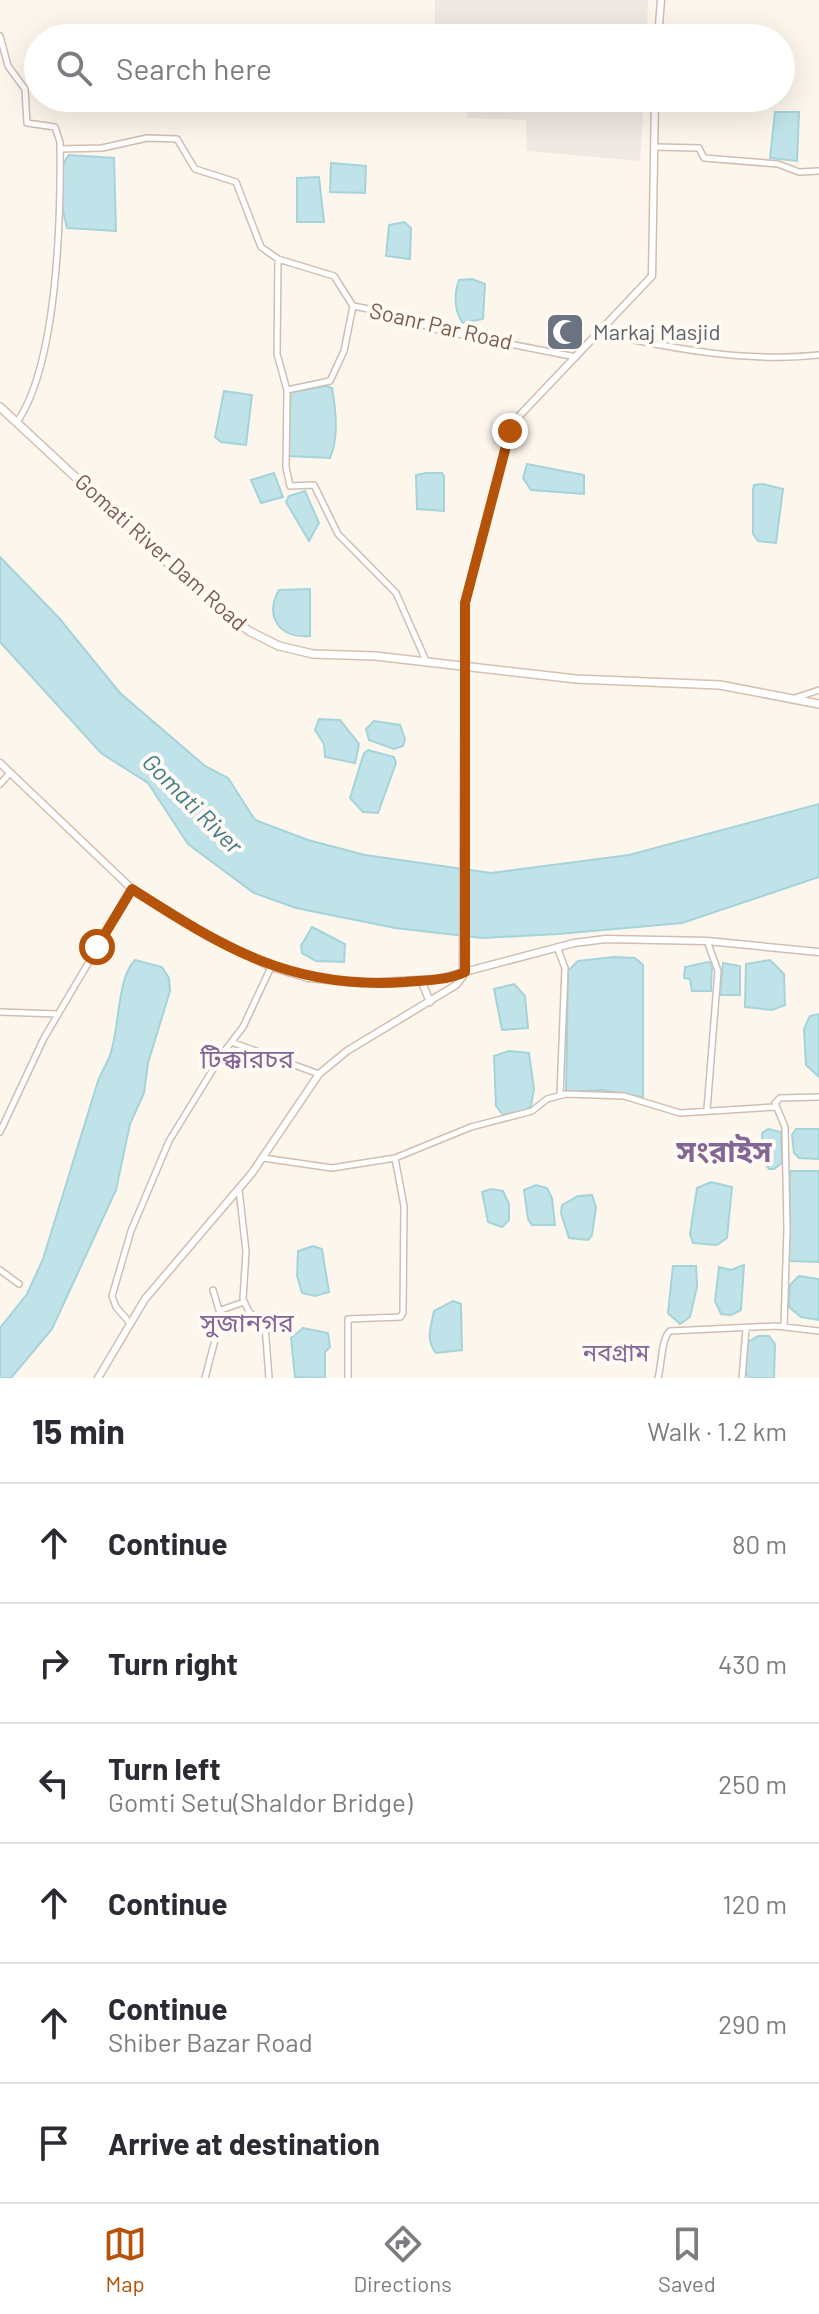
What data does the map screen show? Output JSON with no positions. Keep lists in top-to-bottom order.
{
  "streets": {
    "main road": ["Gomati River Dam Road"],
    "street": ["Soanr Par Road"]
  },
  "districts": [
    "টিক্কারচর",
    "সংরাইস",
    "সুজানগর",
    "নবগ্ৰাম"
  ],
  "water": ["Gomati River"],
  "places": {
    "mosque": ["Markaj Masjid"]
  },
  "page": {
    "search": "Search here",
    "heading": ["15 min", "Walk · 1.2 km"],
    "list": [
      ["Continue", "80 m"],
      ["Turn right", "430 m"],
      ["Turn left", "Gomti Setu(Shaldor Bridge)", "250 m"],
      ["Continue", "120 m"],
      ["Continue", "Shiber Bazar Road", "290 m"],
      "Arrive at destination"
    ],
    "nav": ["Map", "Directions", "Saved"]
  }
}
